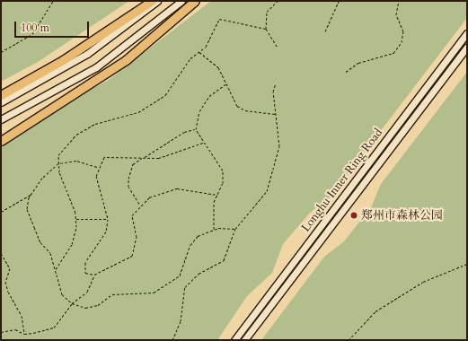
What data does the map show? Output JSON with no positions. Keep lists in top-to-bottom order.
{
  "streets": {
    "main road": ["Longhu Inner Ring Road"]
  },
  "places": ["郑州市森林公园"],
  "scale_bar": "100 m"
}
